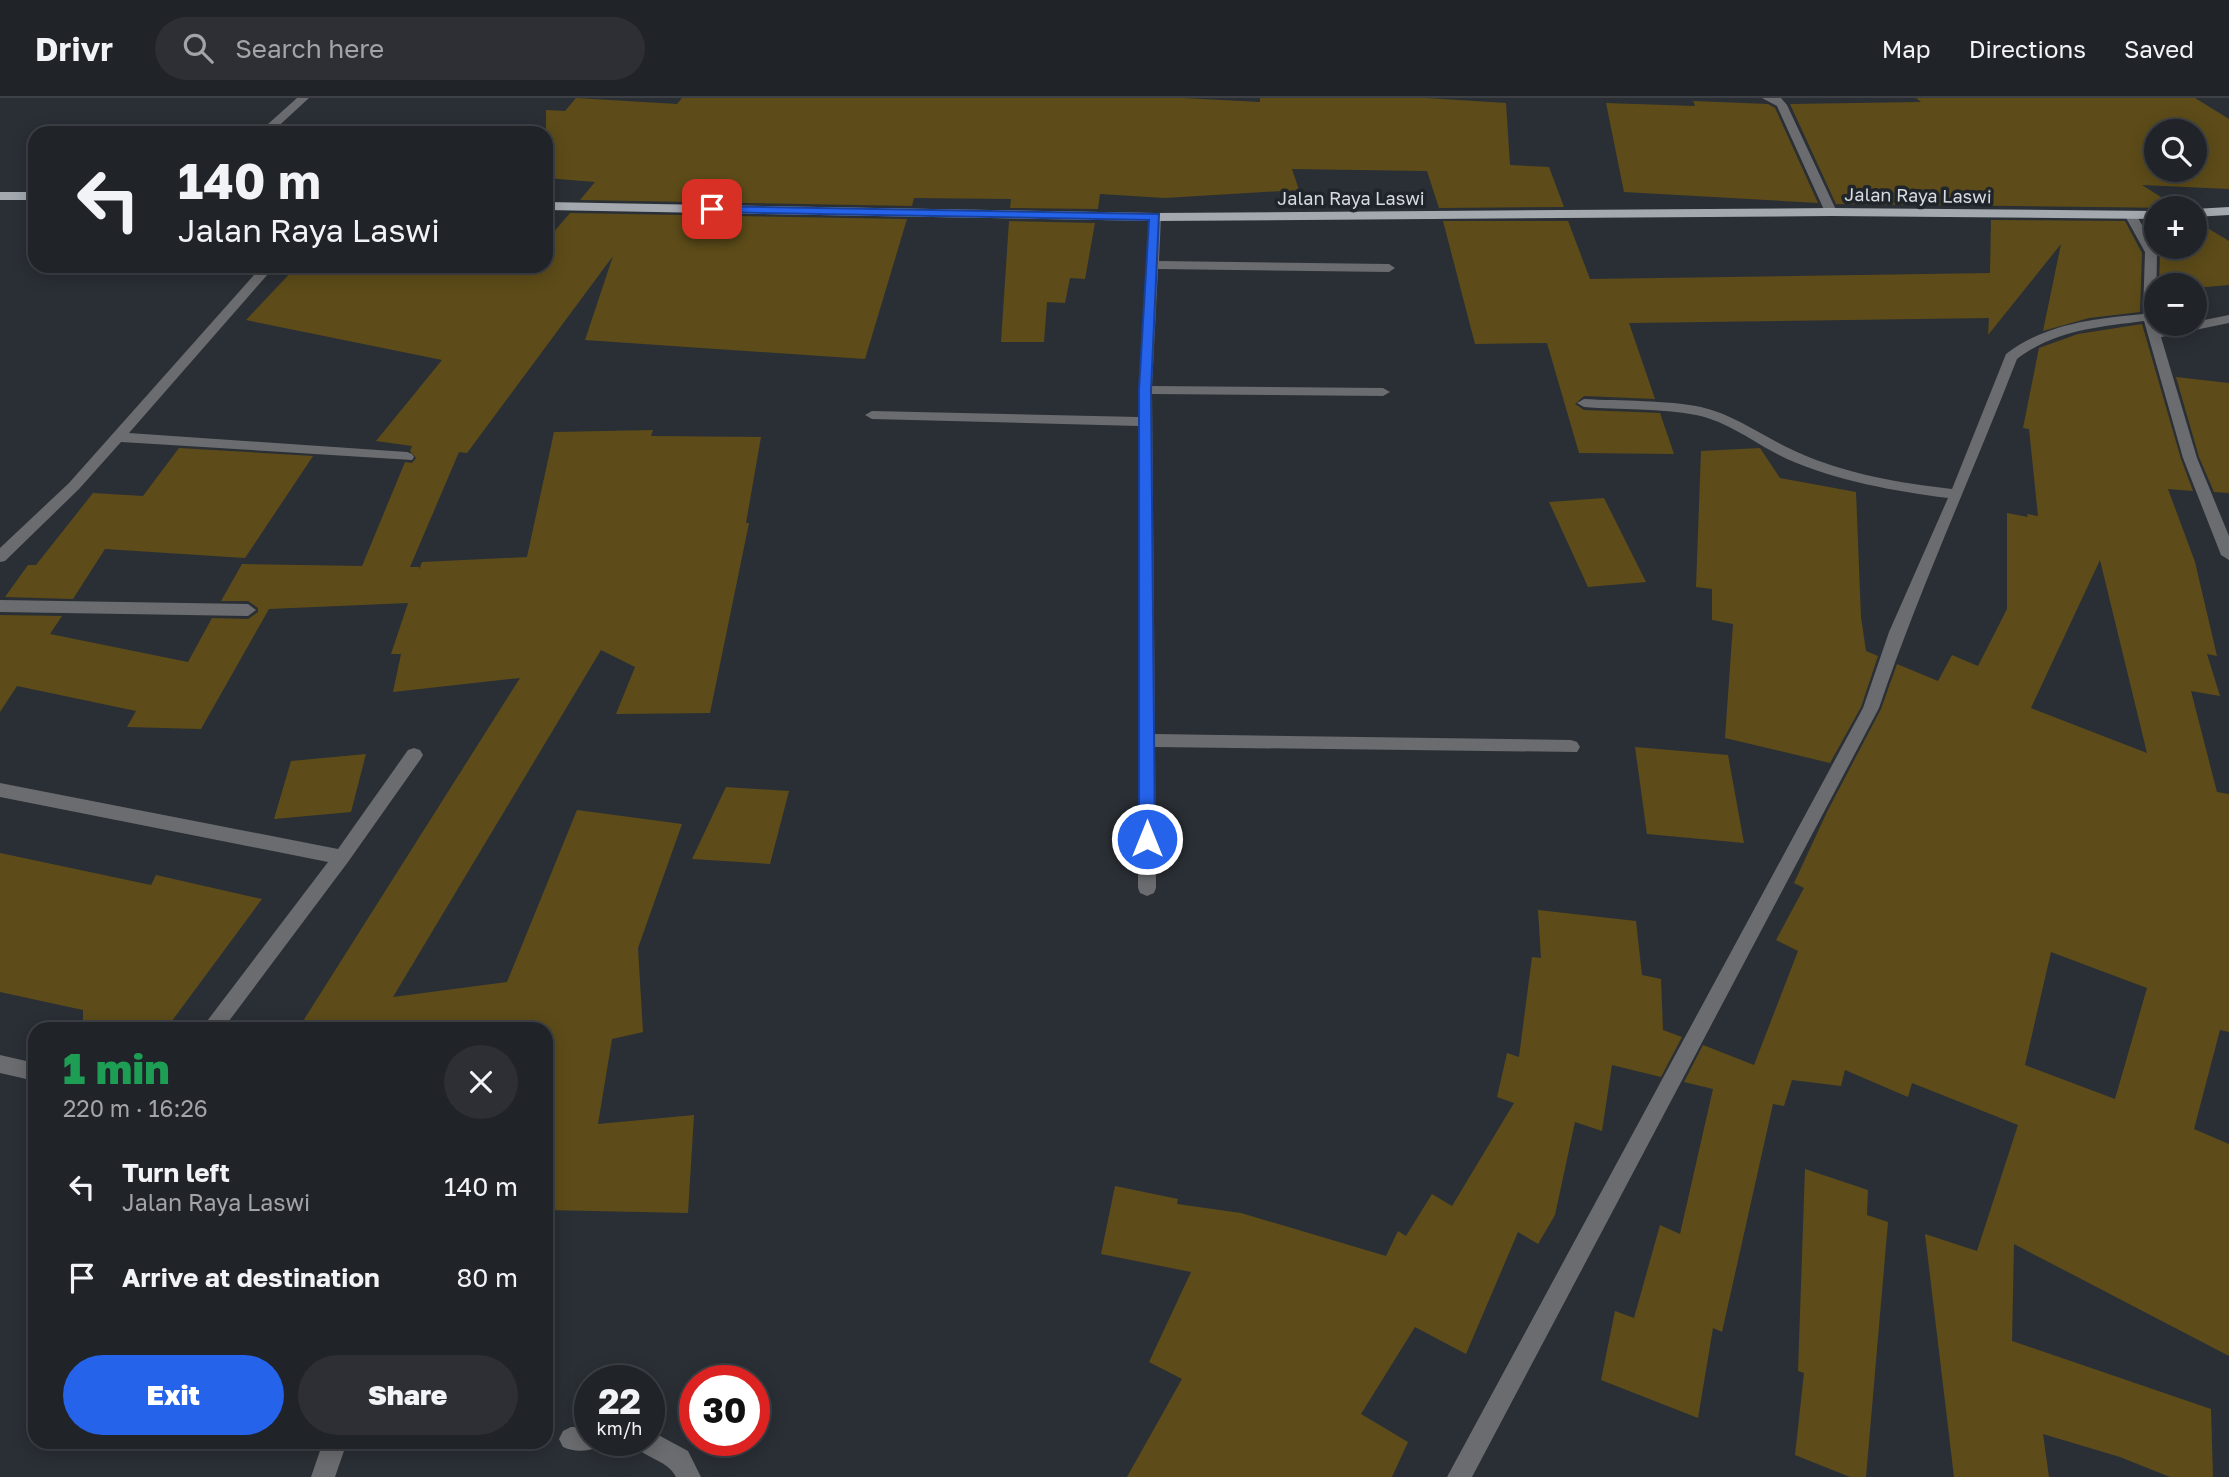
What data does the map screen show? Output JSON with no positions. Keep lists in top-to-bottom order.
{
  "streets": {
    "main road": ["Jalan Raya Laswi"]
  },
  "page": {
    "header": "Drivr",
    "search": "Search here",
    "nav": ["Map", "Directions", "Saved"],
    "map_buttons": ["+", "−"],
    "turn": ["140 m", "Jalan Raya Laswi"],
    "heading": ["1 min", "220 m · 16:26"],
    "list": [
      {
        "name": "Turn left",
        "note": "Jalan Raya Laswi",
        "value": "140 m"
      },
      {
        "name": "Arrive at destination",
        "value": "80 m"
      }
    ],
    "buttons": ["Exit", "Share"],
    "speed": "22 km/h",
    "limit": "30"
  }
}
